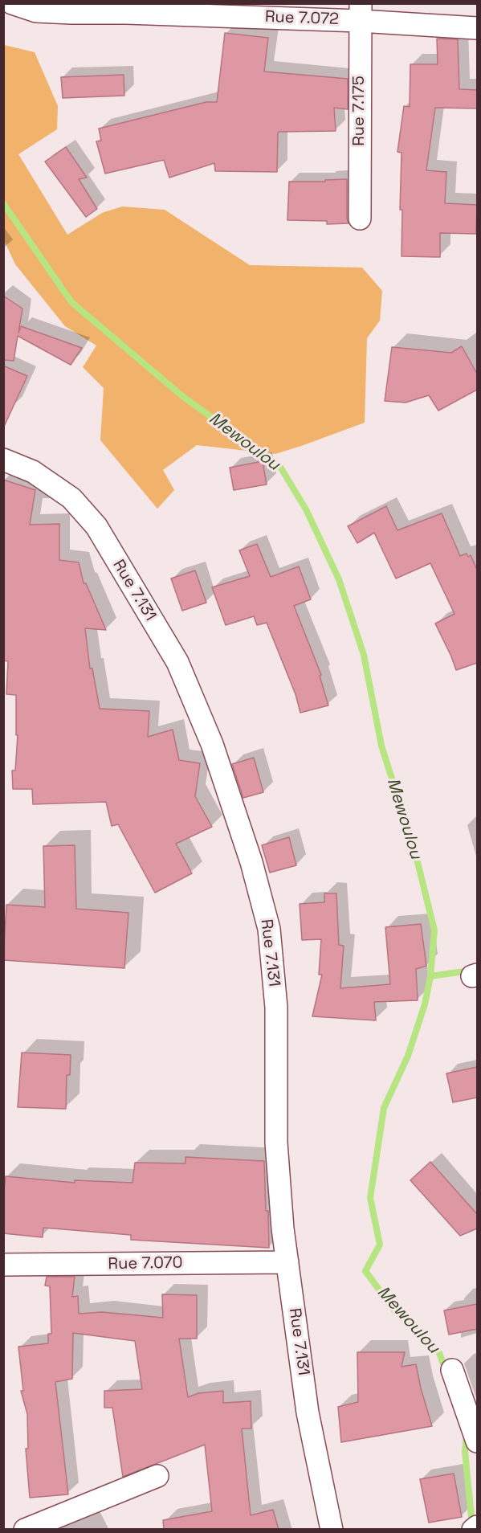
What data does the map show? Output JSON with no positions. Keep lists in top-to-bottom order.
{
  "streets": {
    "street": [
      "Rue 7.072",
      "Rue 7.175",
      "Rue 7.131",
      "Rue 7.070"
    ]
  },
  "crossings": [
    ["Rue 7.072", "Rue 7.175"],
    ["Rue 7.131", "Rue 7.070"]
  ],
  "water": ["Mewoulou"]
}
